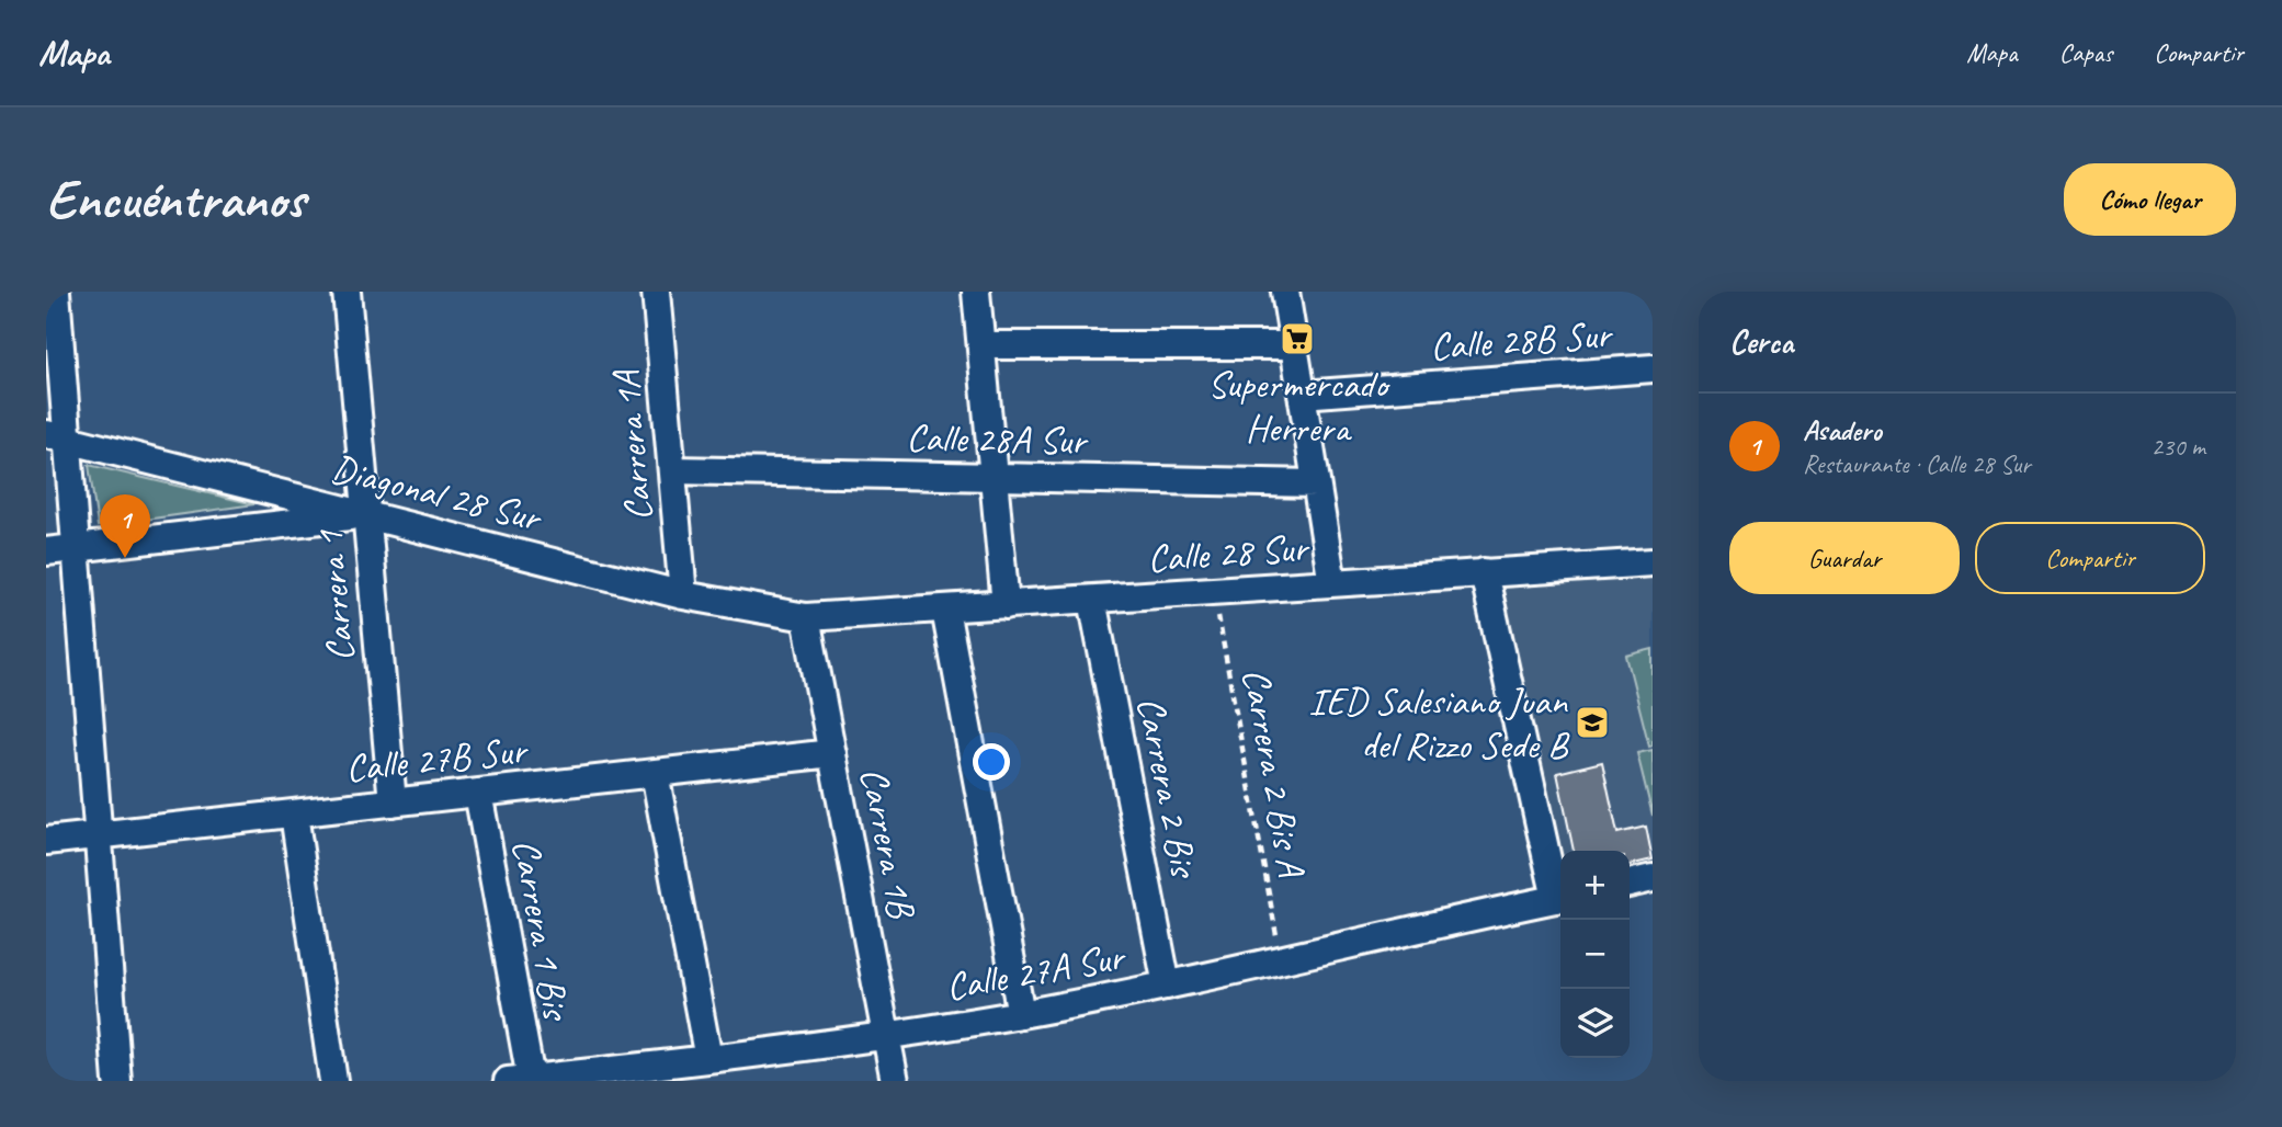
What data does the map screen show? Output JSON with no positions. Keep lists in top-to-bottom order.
{
  "streets": {
    "street": [
      "Calle 28B Sur",
      "Calle 28A Sur",
      "Carrera 1A",
      "Diagonal 28 Sur",
      "Calle 28 Sur",
      "Carrera 1",
      "Calle 27B Sur",
      "Carrera 2 Bis",
      "Carrera 1B",
      "Carrera 1 Bis",
      "Calle 27A Sur"
    ],
    "path": ["Carrera 2 Bis A"]
  },
  "crossings": [
    ["Calle 28A Sur", "Carrera 1A"],
    ["Carrera 1A", "Diagonal 28 Sur"],
    ["Diagonal 28 Sur", "Calle 28 Sur"],
    ["Diagonal 28 Sur", "Carrera 1"],
    ["Diagonal 28 Sur", "Carrera 1B"],
    ["Calle 28 Sur", "Carrera 2 Bis A"],
    ["Calle 28 Sur", "Carrera 2 Bis"],
    ["Calle 28 Sur", "Carrera 1B"],
    ["Carrera 1", "Calle 27B Sur"],
    ["Calle 27B Sur", "Carrera 1B"],
    ["Calle 27B Sur", "Carrera 1 Bis"],
    ["Carrera 2 Bis A", "Calle 27A Sur"],
    ["Carrera 2 Bis", "Calle 27A Sur"],
    ["Carrera 1B", "Calle 27A Sur"],
    ["Carrera 1 Bis", "Calle 27A Sur"]
  ],
  "places": {
    "supermarket": ["Supermercado Herrera"],
    "school or university": ["IED Salesiano Juan del Rizzo Sede B"]
  },
  "page": {
    "header": "Mapa",
    "nav": ["Mapa", "Capas", "Compartir"],
    "buttons": [
      "Cómo llegar",
      ["Guardar", "Compartir"]
    ],
    "title": "Encuéntranos",
    "heading": "Cerca",
    "list": [
      {
        "mark": "1",
        "name": "Asadero",
        "note": "Restaurante · Calle 28 Sur",
        "value": "230 m"
      }
    ],
    "pins": "1",
    "map_buttons": ["+", "−"]
  }
}
